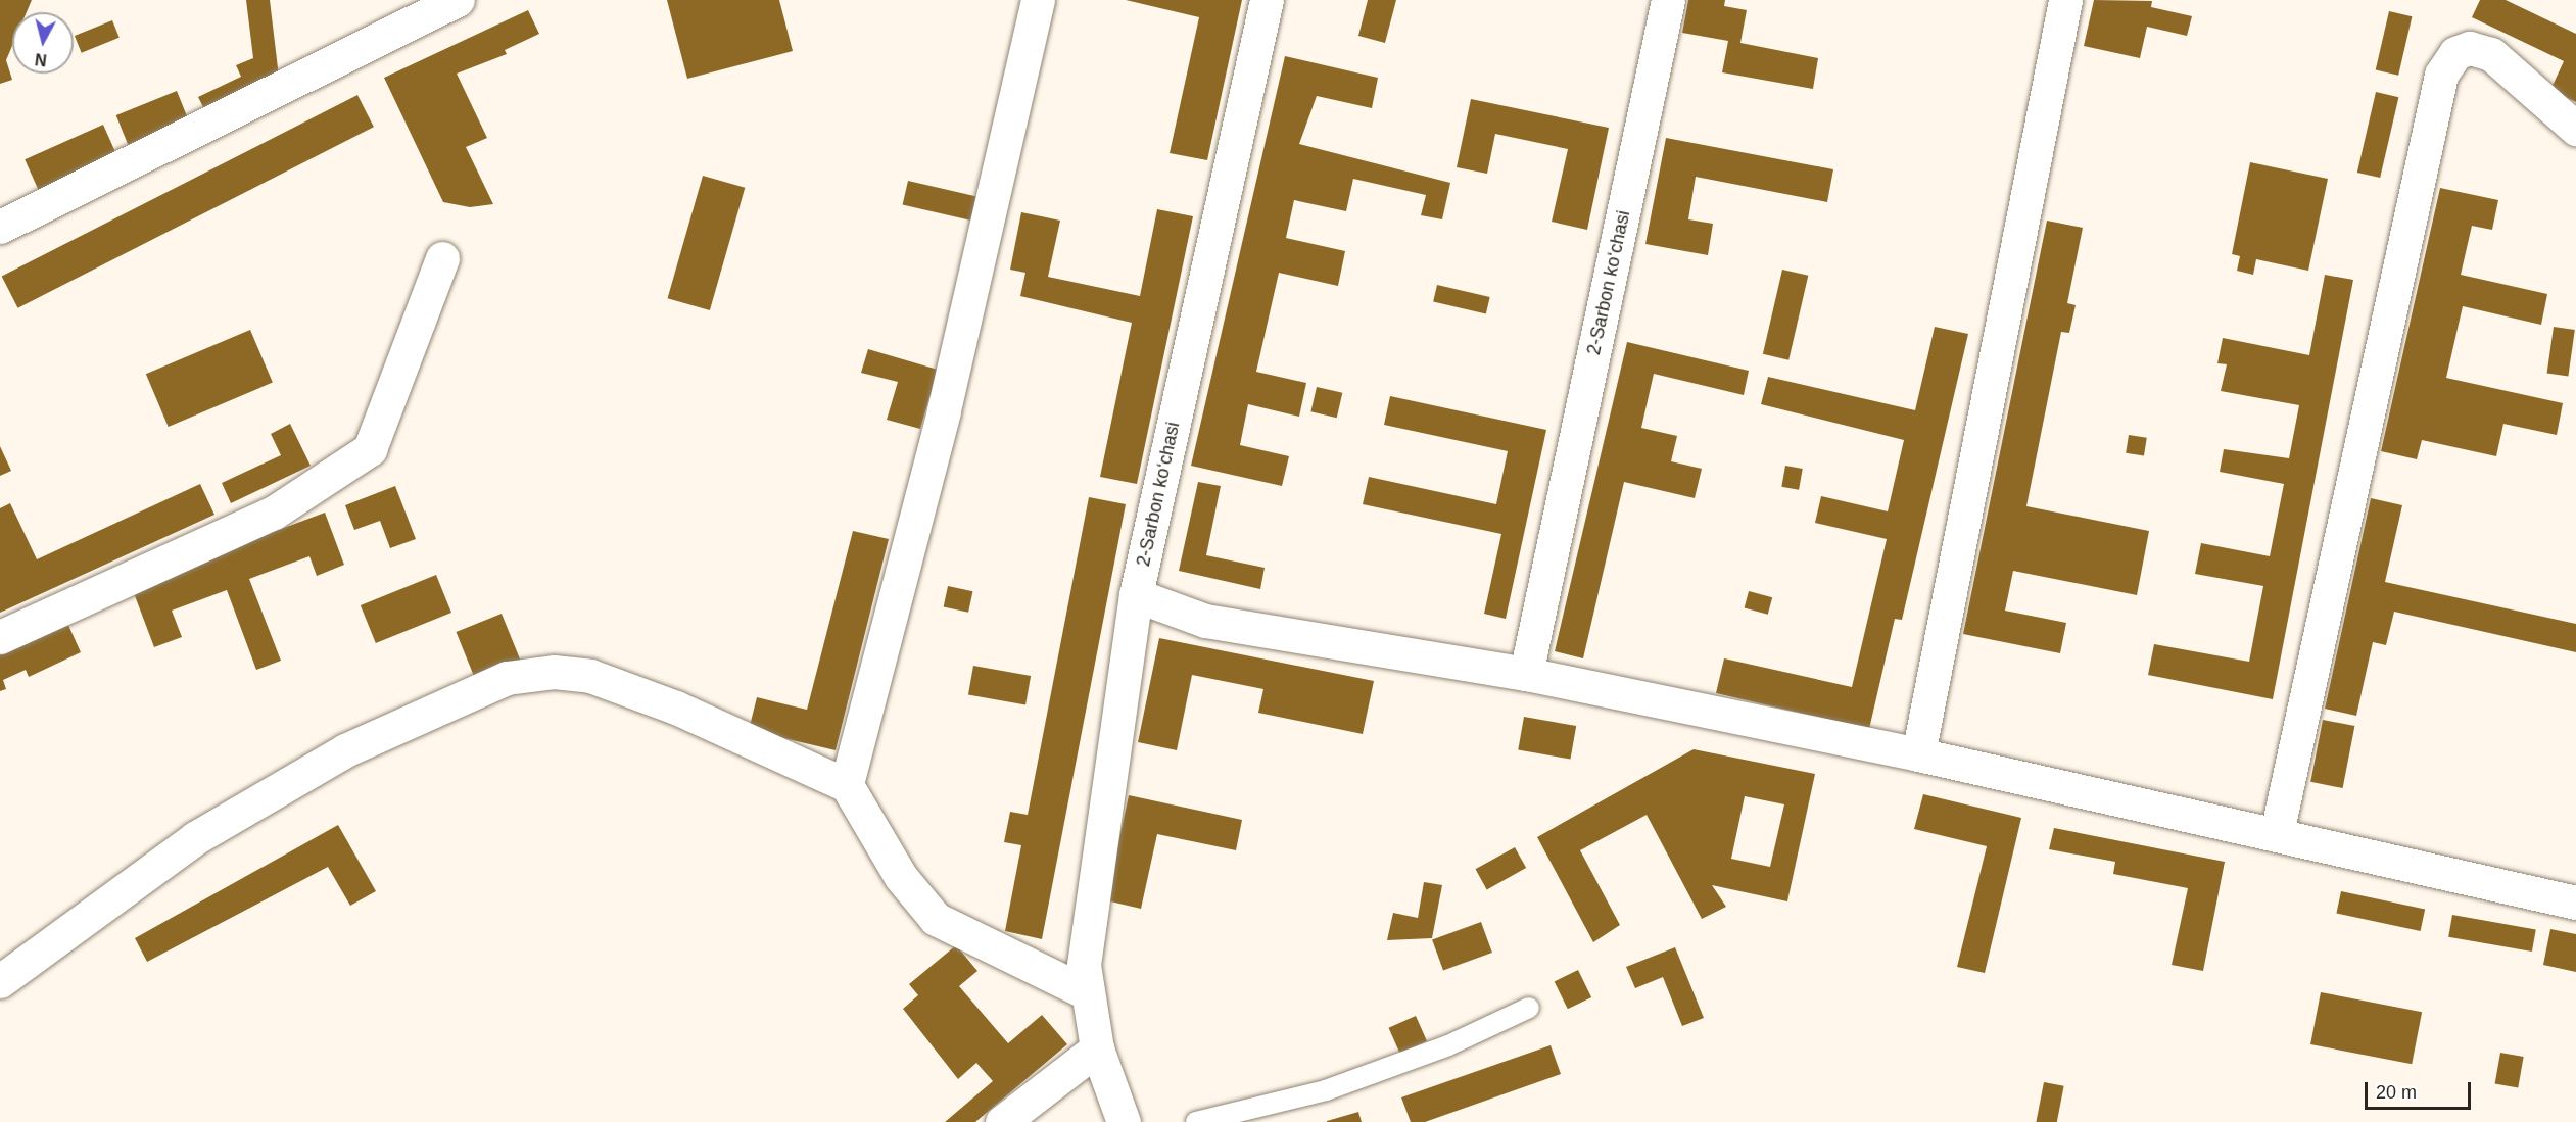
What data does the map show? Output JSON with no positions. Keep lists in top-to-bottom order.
{
  "streets": {
    "street": ["2-Sarbon koʻchasi"]
  },
  "scale_bar": "20 m",
  "north": "bottom"
}
